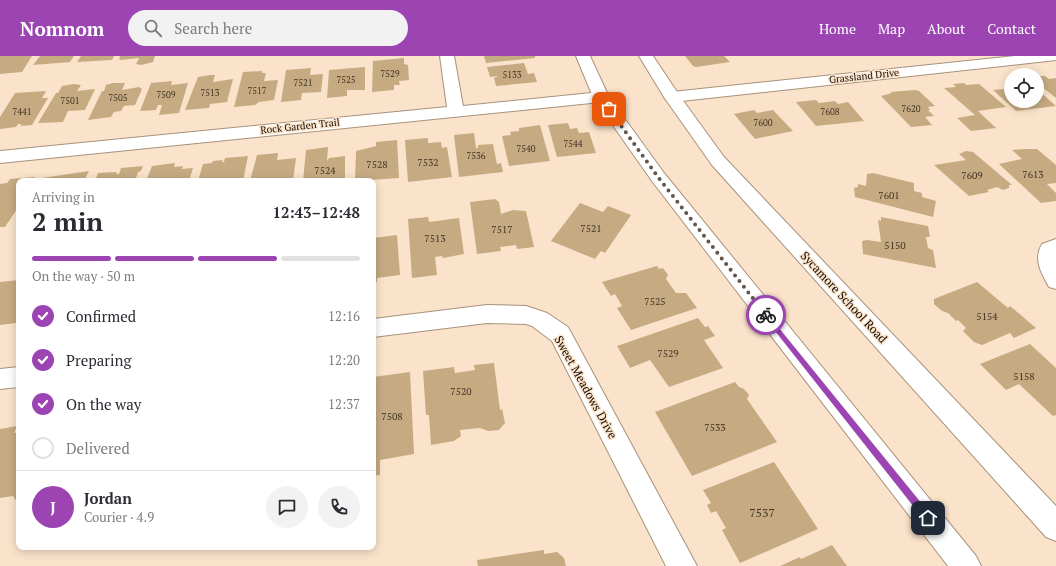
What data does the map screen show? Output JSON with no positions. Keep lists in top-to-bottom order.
{
  "streets": {
    "street": [
      "Grassland Drive",
      "Rock Garden Trail",
      "Sycamore School Road",
      "Sweet Meadows Drive"
    ]
  },
  "crossings": [
    ["Grassland Drive", "Sycamore School Road"]
  ],
  "house_numbers": [
    "7529",
    "5133",
    "7525",
    "7521",
    "7517",
    "7513",
    "7509",
    "7505",
    "7501",
    "7620",
    "7441",
    "7608",
    "7600",
    "7544",
    "7540",
    "7536",
    "7532",
    "7528",
    "7524",
    "7613",
    "7609",
    "7601",
    "7521",
    "7517",
    "7513",
    "5150",
    "7525",
    "5154",
    "7529",
    "5158",
    "7520",
    "7508",
    "7533",
    "7537"
  ],
  "page": {
    "header": "Nomnom",
    "search": "Search here",
    "nav": [
      "Home",
      "Map",
      "About",
      "Contact"
    ],
    "heading": ["2 min", "Arriving in", "12:43–12:48"],
    "panel": ["Jordan", "Courier · 4.9"],
    "bar": "On the way · 50 m",
    "list": [
      ["Confirmed", "12:16"],
      ["Preparing", "12:20"],
      ["On the way", "12:37"],
      "Delivered"
    ],
    "round": "J"
  }
}
